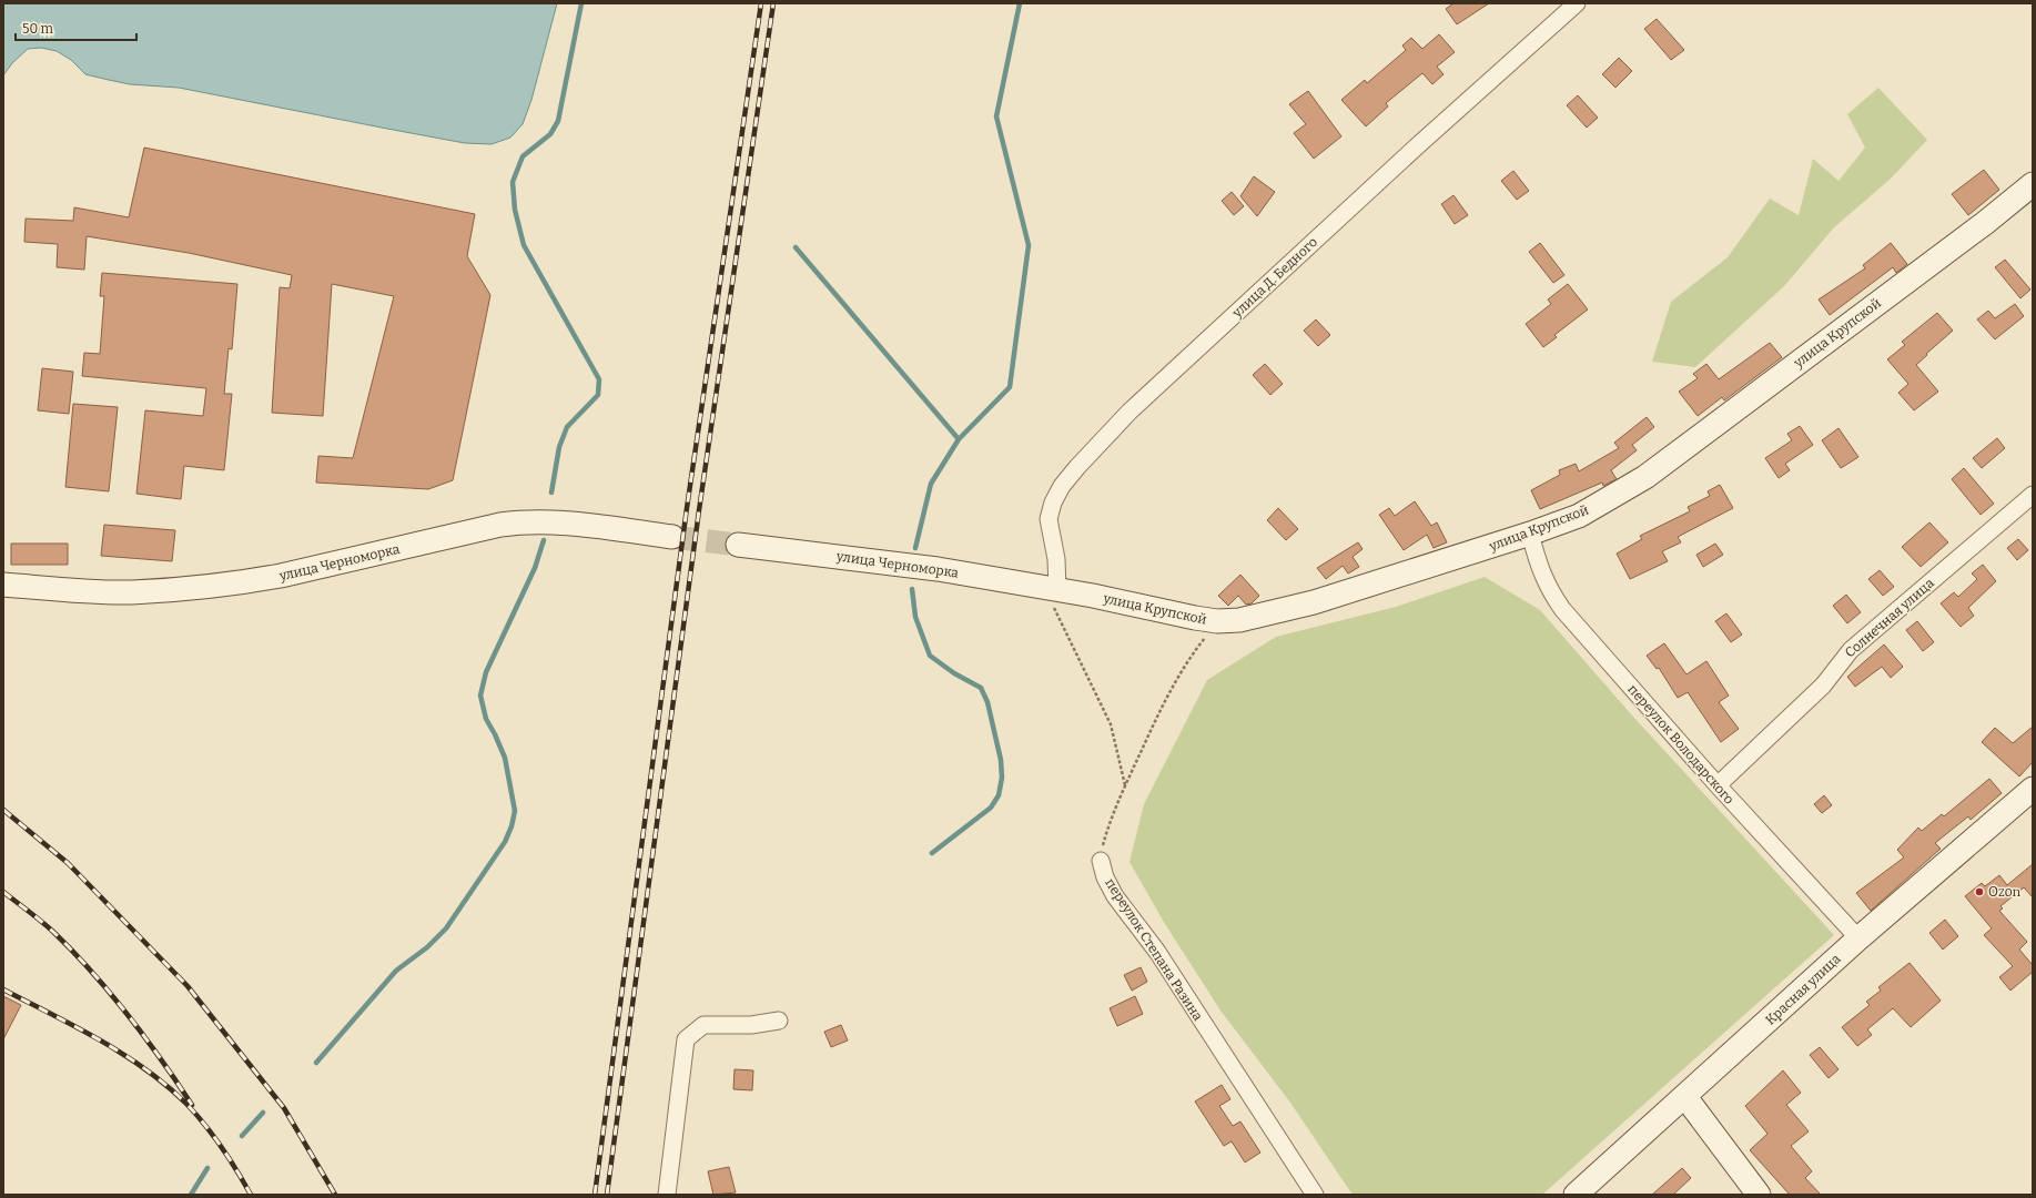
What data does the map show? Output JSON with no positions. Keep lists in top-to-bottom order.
{
  "streets": {
    "street": [
      "улица Д. Бедного",
      "улица Крупской",
      "улица Черноморка",
      "Солнечная улица",
      "переулок Володарского",
      "переулок Степана Разина",
      "Красная улица"
    ]
  },
  "crossings": [
    ["улица Д. Бедного", "улица Крупской"],
    ["улица Д. Бедного", "улица Черноморка"],
    ["улица Крупской", "улица Черноморка"],
    ["улица Крупской", "переулок Володарского"],
    ["Солнечная улица", "переулок Володарского"],
    ["переулок Володарского", "Красная улица"]
  ],
  "places": ["Ozon"],
  "scale_bar": "50 m"
}
